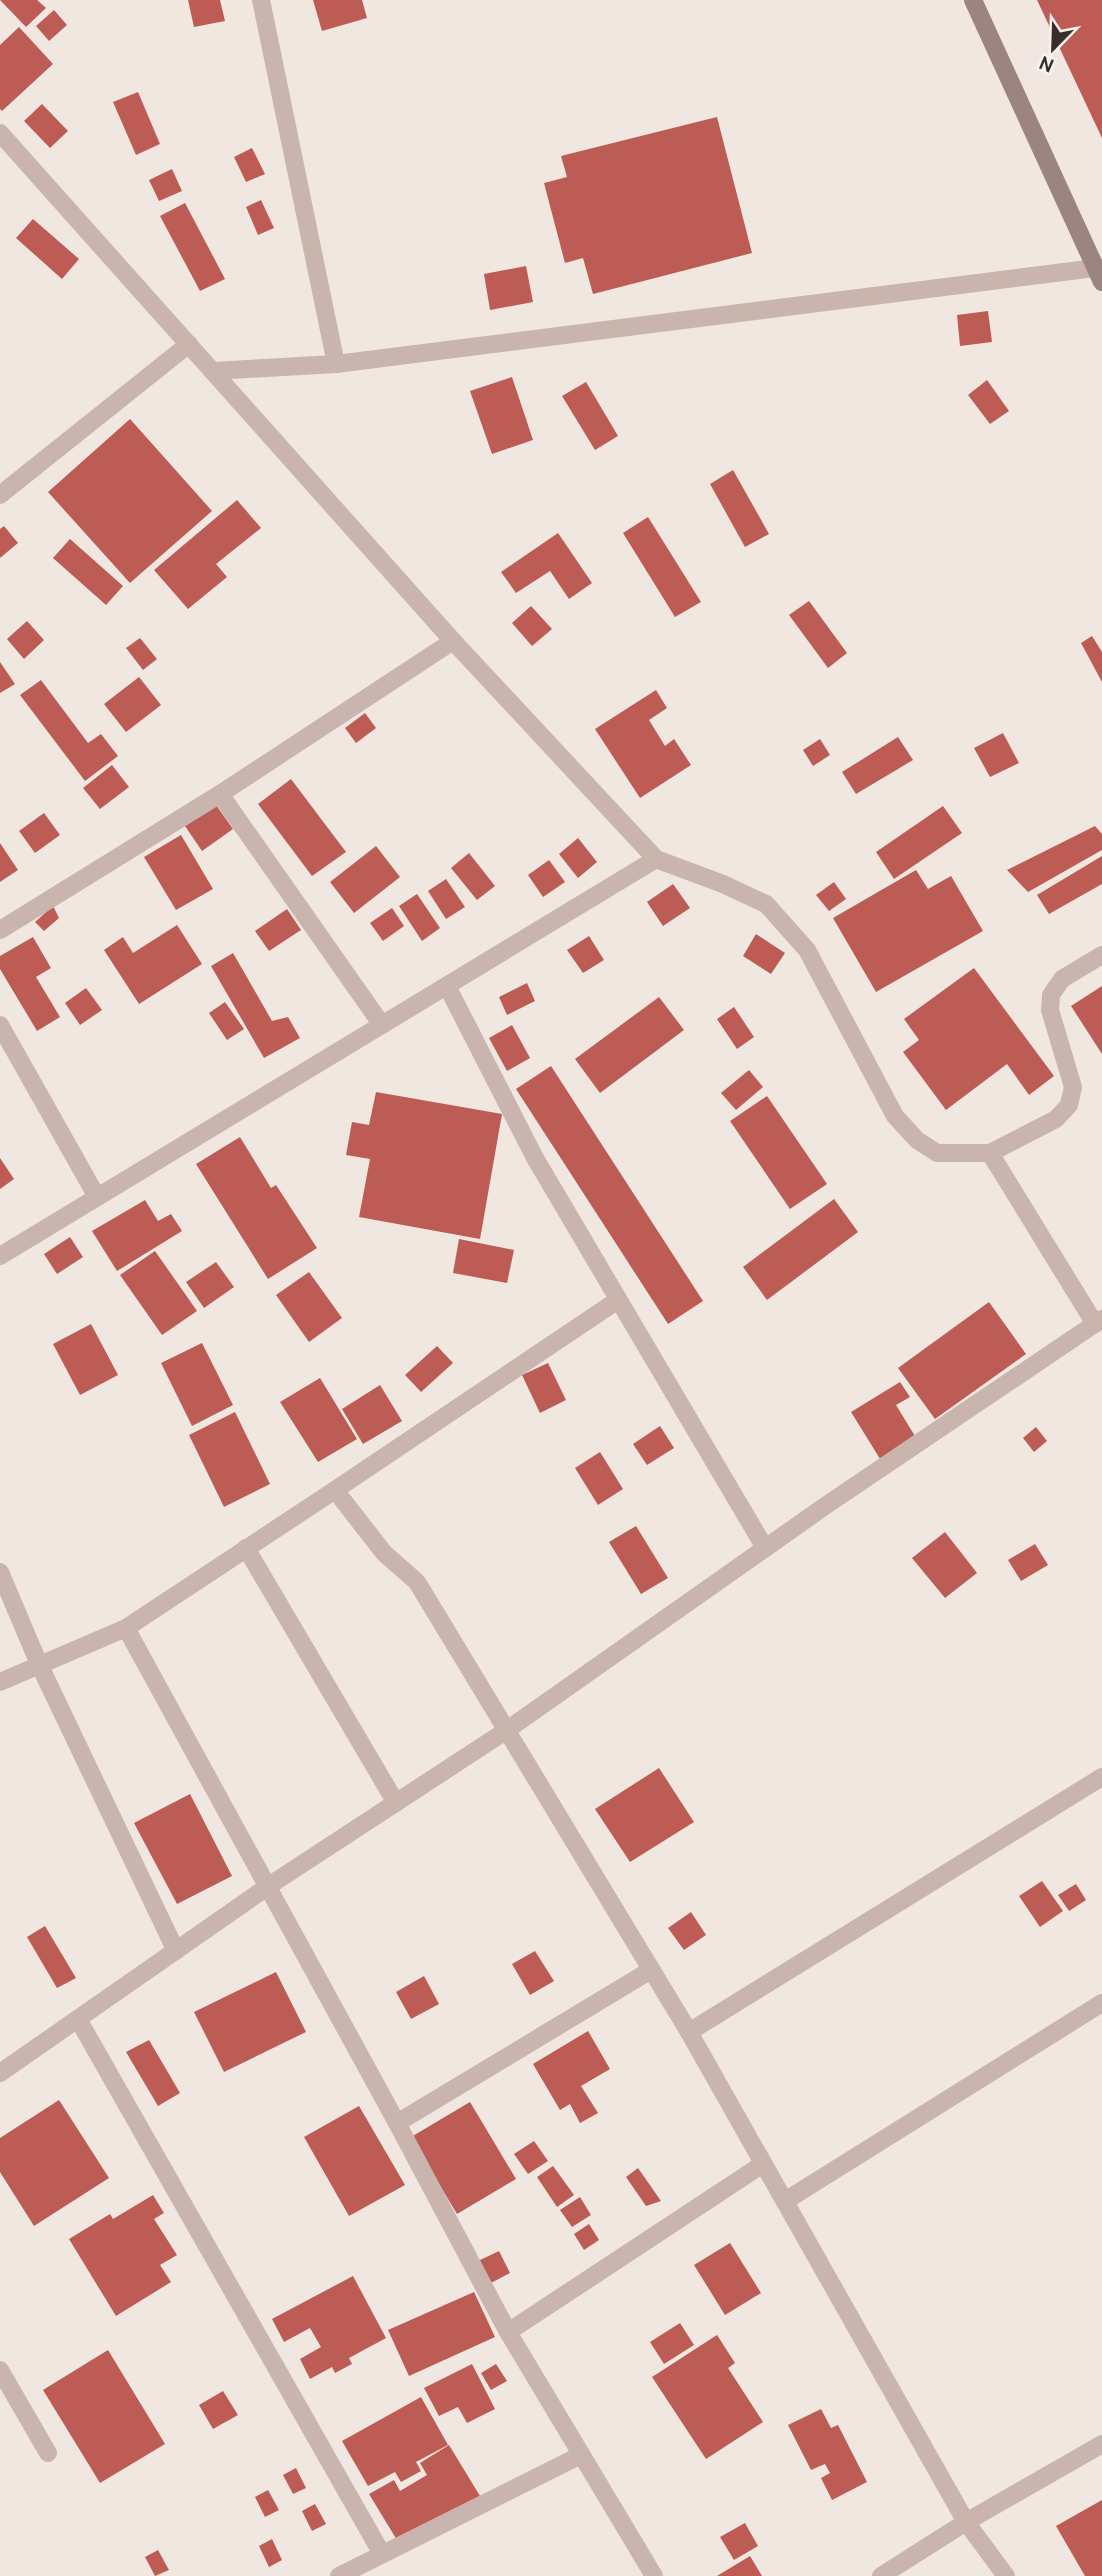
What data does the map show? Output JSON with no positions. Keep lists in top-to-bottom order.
{
  "north": "bottom left"
}
